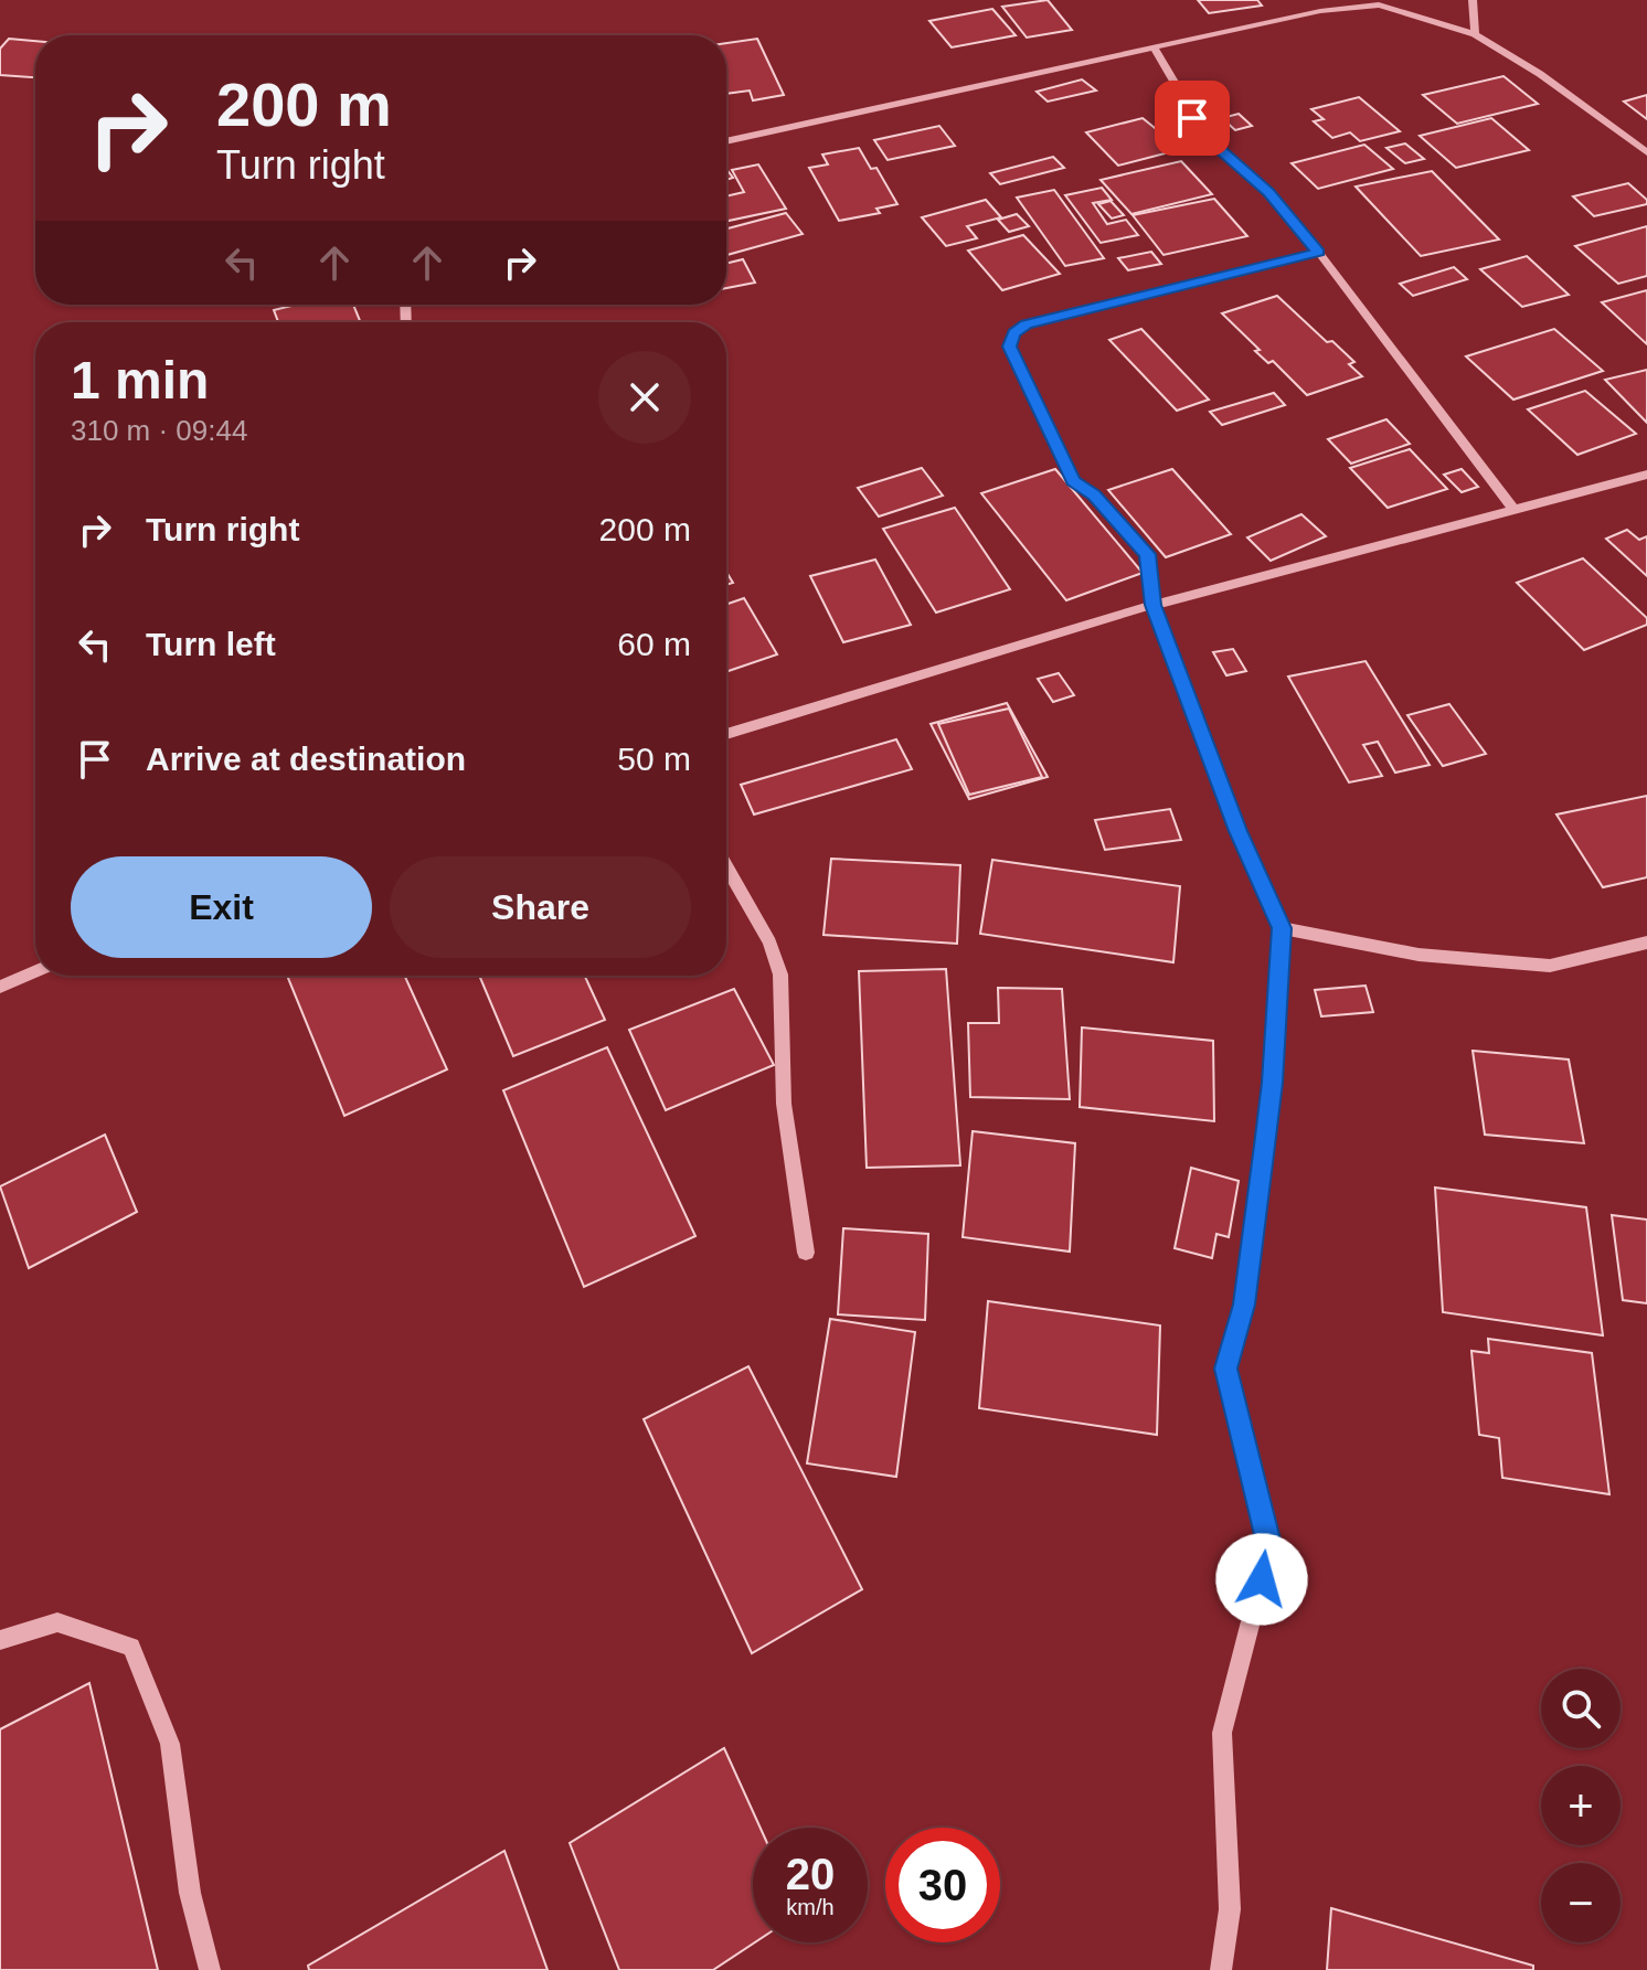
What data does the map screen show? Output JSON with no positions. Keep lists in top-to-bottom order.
{
  "page": {
    "turn": ["200 m", "Turn right"],
    "heading": ["1 min", "310 m · 09:44"],
    "list": [
      {
        "name": "Turn right",
        "value": "200 m"
      },
      {
        "name": "Turn left",
        "value": "60 m"
      },
      {
        "name": "Arrive at destination",
        "value": "50 m"
      }
    ],
    "buttons": ["Exit", "Share"],
    "map_buttons": ["+", "−"],
    "speed": "20 km/h",
    "limit": "30"
  }
}
